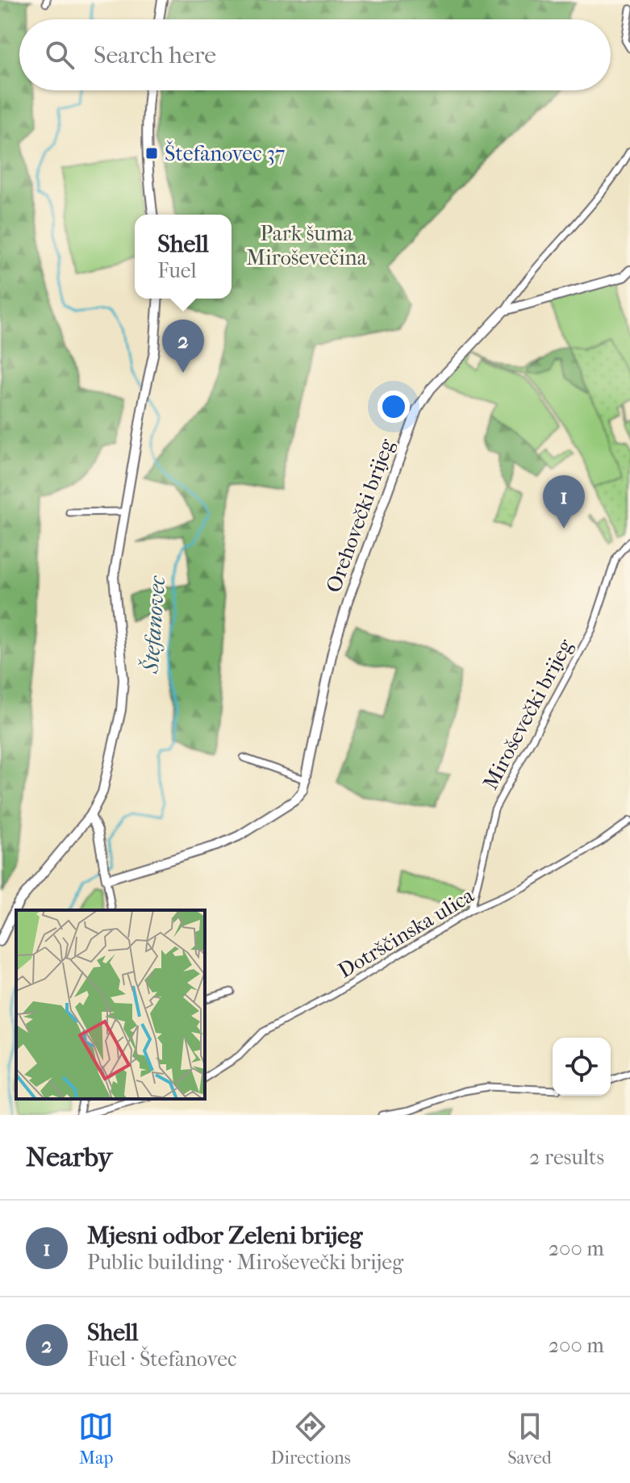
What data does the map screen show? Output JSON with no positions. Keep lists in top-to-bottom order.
{
  "streets": {
    "street": ["Orehovečki brijeg", "Miroševečki brijeg", "Dotrščinska ulica"]
  },
  "crossings": [
    ["Miroševečki brijeg", "Dotrščinska ulica"]
  ],
  "water": ["Štefanovec"],
  "parks": ["Park šuma Miroševečina"],
  "places": {
    "transit": ["Štefanovec 37"]
  },
  "page": {
    "search": "Search here",
    "popup": ["Shell", "Fuel"],
    "pins": ["2", "1"],
    "heading": ["Nearby", "2 results"],
    "list": [
      {
        "mark": "1",
        "name": "Mjesni odbor Zeleni brijeg",
        "note": "Public building · Miroševečki brijeg",
        "value": "200 m"
      },
      {
        "mark": "2",
        "name": "Shell",
        "note": "Fuel · Štefanovec",
        "value": "200 m"
      }
    ],
    "nav": ["Map", "Directions", "Saved"]
  }
}
